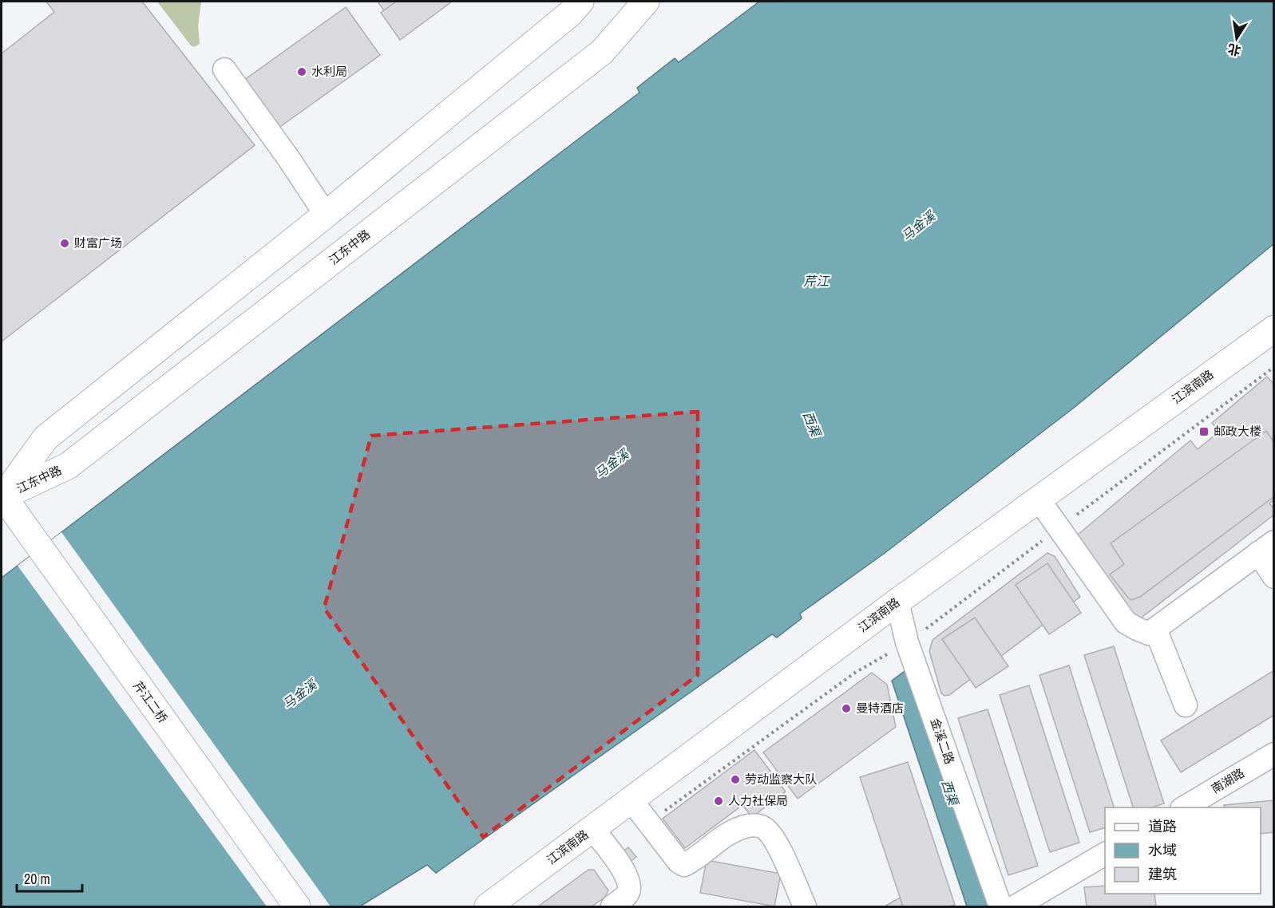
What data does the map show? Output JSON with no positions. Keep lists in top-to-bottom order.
{
  "streets": {
    "main road": ["江东中路", "江滨南路", "芹江二桥"],
    "street": ["金溪二路", "南湖路"]
  },
  "crossings": [
    ["江东中路", "芹江二桥"],
    ["江滨南路", "金溪二路"]
  ],
  "water": ["马金溪", "芹江", "西渠"],
  "places": {
    "other": [
      "水利局",
      "财富广场",
      "曼特酒店",
      "劳动监察大队",
      "人力社保局"
    ],
    "transit": ["邮政大楼"]
  },
  "legend": ["道路", "水域", "建筑"],
  "scale_bar": "20 m",
  "north": "bottom"
}
